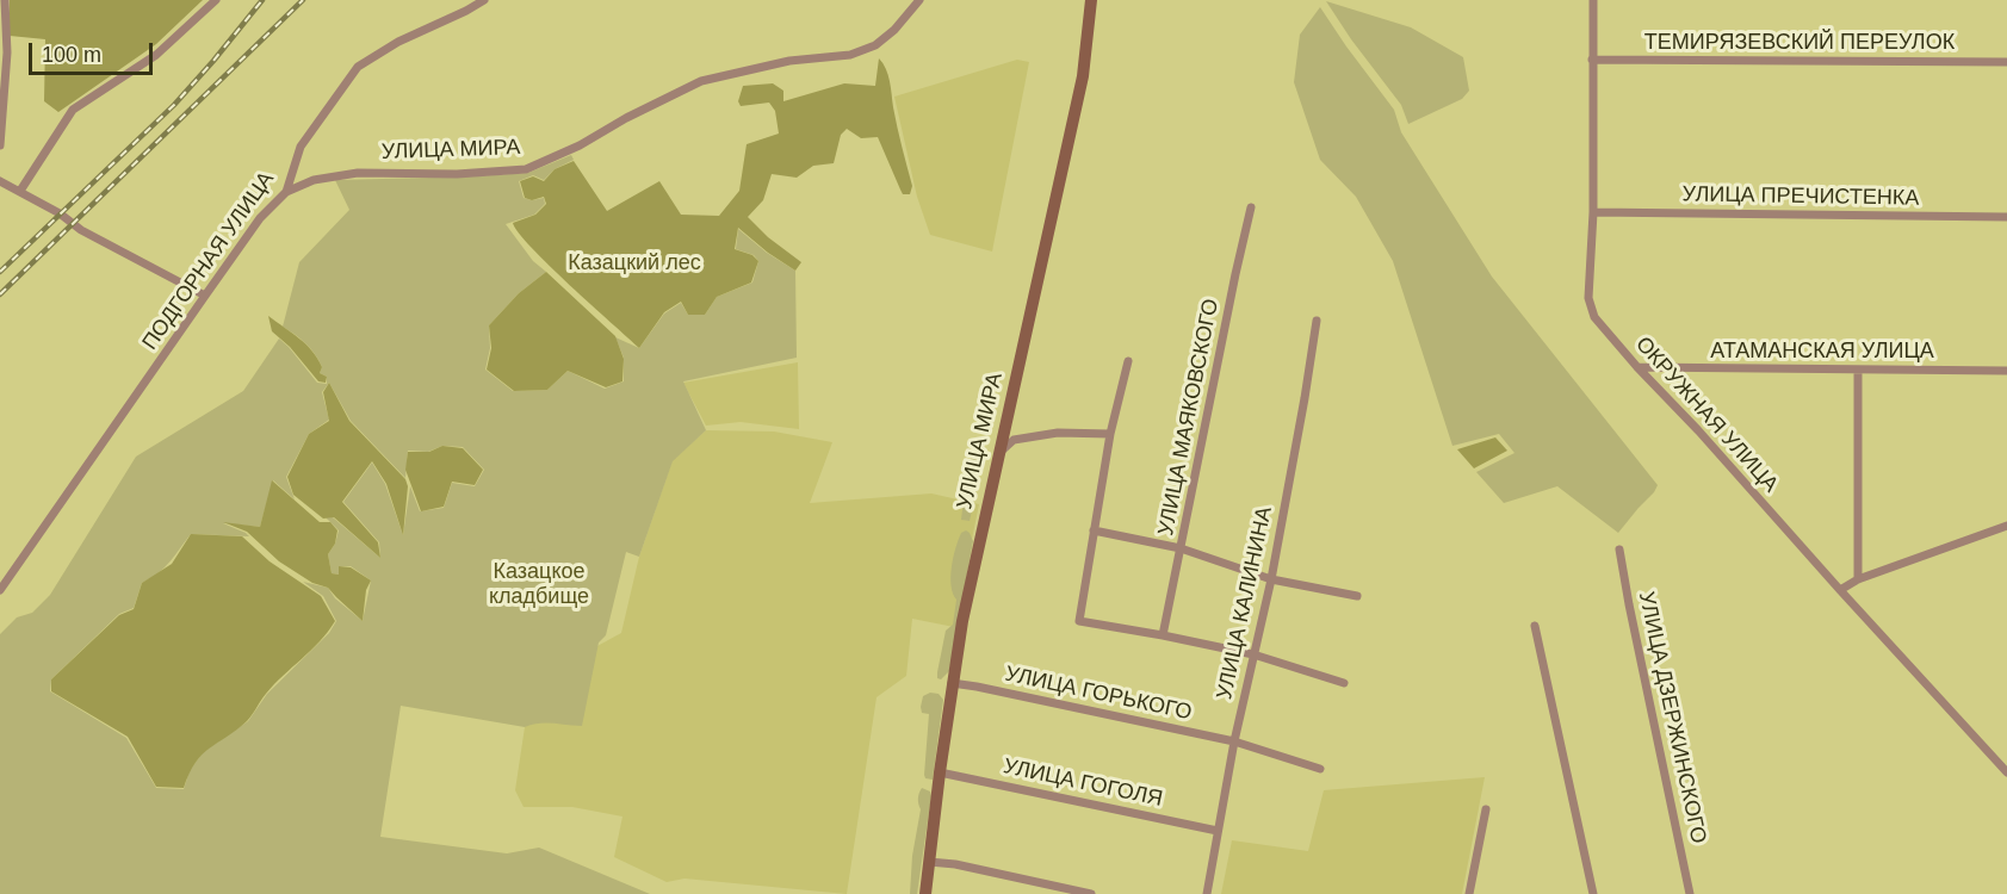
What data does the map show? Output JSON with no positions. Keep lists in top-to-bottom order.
{
  "streets": {
    "main road": ["УЛИЦА МИРА"],
    "street": [
      "ТЕМИРЯЗЕВСКИЙ ПЕРЕУЛОК",
      "УЛИЦА ПРЕЧИСТЕНКА",
      "ПОДГОРНАЯ УЛИЦА",
      "АТАМАНСКАЯ УЛИЦА",
      "ОКРУЖНАЯ УЛИЦА",
      "УЛИЦА МАЯКОВСКОГО",
      "УЛИЦА КАЛИНИНА",
      "УЛИЦА ГОРЬКОГО",
      "УЛИЦА ДЗЕРЖИНСКОГО",
      "УЛИЦА ГОГОЛЯ"
    ]
  },
  "crossings": [
    ["ТЕМИРЯЗЕВСКИЙ ПЕРЕУЛОК", "ОКРУЖНАЯ УЛИЦА"],
    ["УЛИЦА МИРА", "ПОДГОРНАЯ УЛИЦА"],
    ["УЛИЦА МИРА", "УЛИЦА ГОРЬКОГО"],
    ["УЛИЦА МИРА", "УЛИЦА ГОГОЛЯ"],
    ["УЛИЦА ПРЕЧИСТЕНКА", "ОКРУЖНАЯ УЛИЦА"],
    ["АТАМАНСКАЯ УЛИЦА", "ОКРУЖНАЯ УЛИЦА"],
    ["УЛИЦА КАЛИНИНА", "УЛИЦА ГОРЬКОГО"],
    ["УЛИЦА КАЛИНИНА", "УЛИЦА ГОГОЛЯ"]
  ],
  "parks": ["Казацкий лес", "Казацкое кладбище"],
  "scale_bar": "100 m"
}
